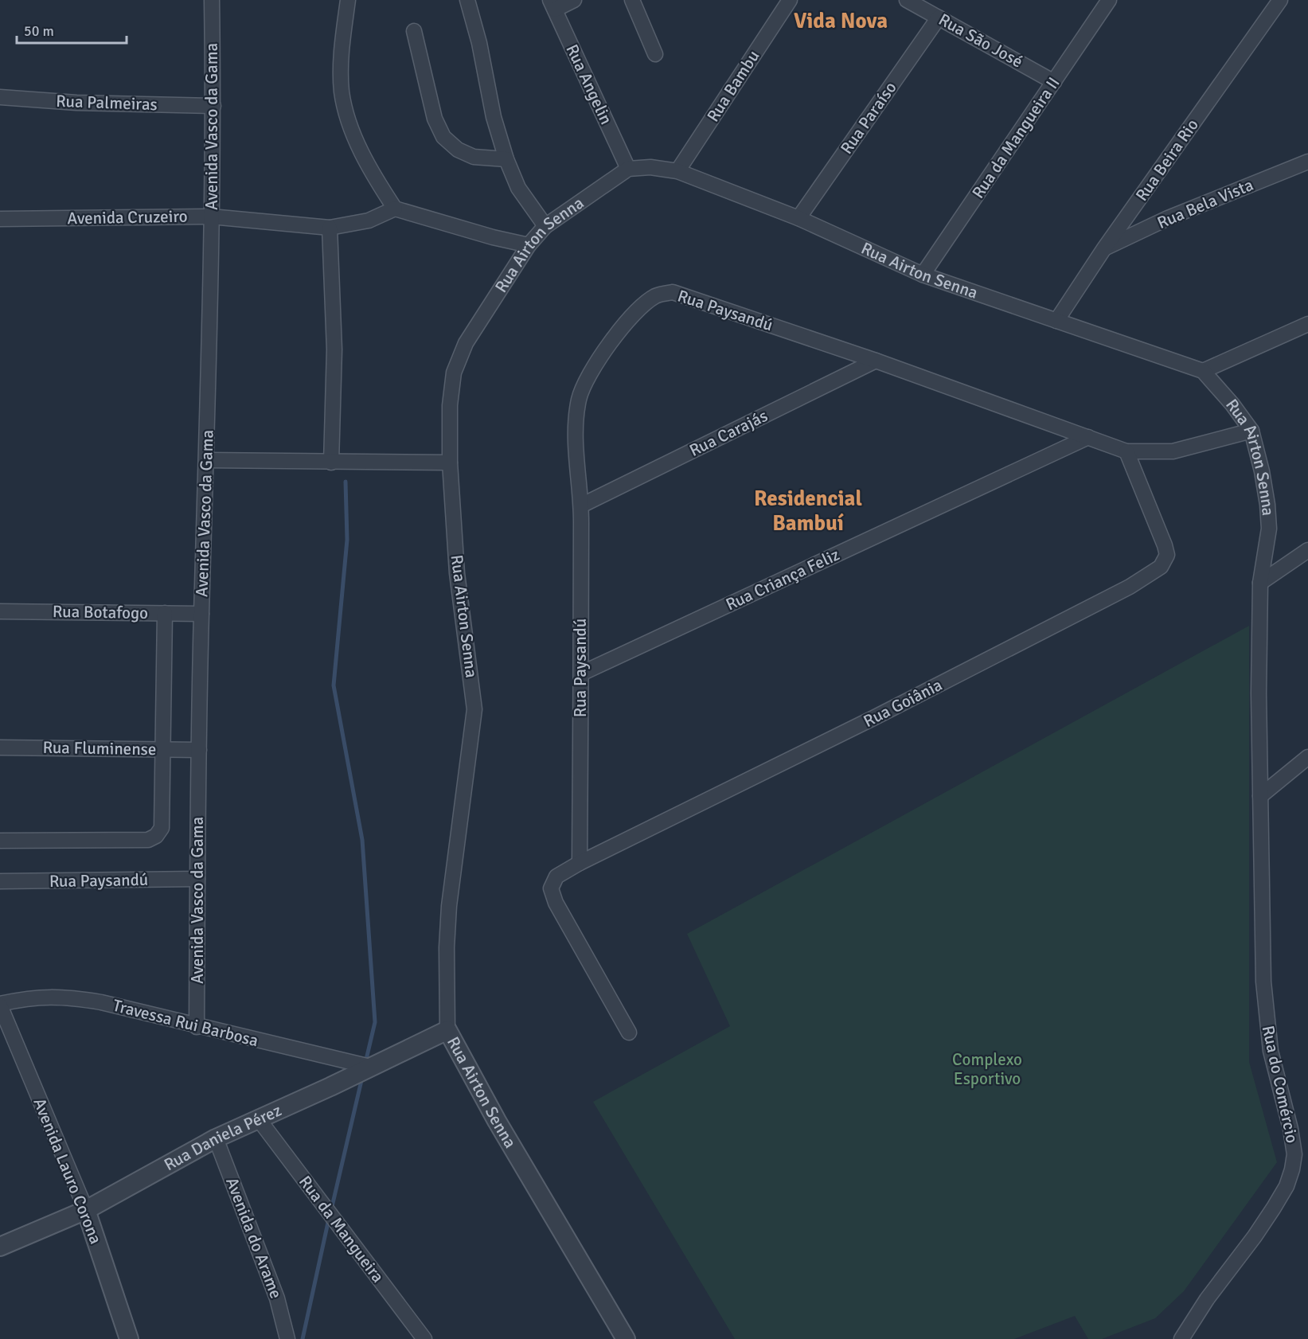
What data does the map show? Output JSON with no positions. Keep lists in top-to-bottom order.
{
  "streets": {
    "street": [
      "Rua São José",
      "Rua Angelin",
      "Rua Bambu",
      "Rua Palmeiras",
      "Rua Paraíso",
      "Avenida Vasco da Gama",
      "Rua da Mangueira II",
      "Rua Beira Rio",
      "Rua Bela Vista",
      "Avenida Cruzeiro",
      "Rua Airton Senna",
      "Rua Paysandú",
      "Rua Carajás",
      "Rua Criança Feliz",
      "Rua Botafogo",
      "Rua Goiânia",
      "Rua Fluminense",
      "Travessa Rui Barbosa",
      "Rua do Comércio",
      "Rua Daniela Pérez",
      "Avenida Lauro Corona",
      "Rua da Mangueira",
      "Avenida do Arame"
    ]
  },
  "crossings": [
    ["Rua São José", "Rua Paraíso"],
    ["Rua São José", "Rua da Mangueira II"],
    ["Rua Angelin", "Rua Airton Senna"],
    ["Rua Bambu", "Rua Airton Senna"],
    ["Rua Palmeiras", "Avenida Vasco da Gama"],
    ["Rua Paraíso", "Rua Airton Senna"],
    ["Avenida Vasco da Gama", "Avenida Cruzeiro"],
    ["Avenida Vasco da Gama", "Rua Paysandú"],
    ["Avenida Vasco da Gama", "Rua Botafogo"],
    ["Avenida Vasco da Gama", "Rua Fluminense"],
    ["Avenida Vasco da Gama", "Travessa Rui Barbosa"],
    ["Rua da Mangueira II", "Rua Airton Senna"],
    ["Rua Beira Rio", "Rua Bela Vista"],
    ["Rua Beira Rio", "Rua Airton Senna"],
    ["Rua Airton Senna", "Rua Paysandú"],
    ["Rua Airton Senna", "Rua do Comércio"],
    ["Rua Airton Senna", "Rua Daniela Pérez"],
    ["Rua Paysandú", "Rua Carajás"],
    ["Rua Paysandú", "Rua Criança Feliz"],
    ["Rua Paysandú", "Rua Goiânia"],
    ["Travessa Rui Barbosa", "Rua Daniela Pérez"],
    ["Travessa Rui Barbosa", "Avenida Lauro Corona"],
    ["Rua Daniela Pérez", "Avenida Lauro Corona"],
    ["Rua Daniela Pérez", "Rua da Mangueira"],
    ["Rua Daniela Pérez", "Avenida do Arame"]
  ],
  "districts": ["Vida Nova", "Residencial Bambuí"],
  "parks": ["Complexo Esportivo"],
  "scale_bar": "50 m"
}
